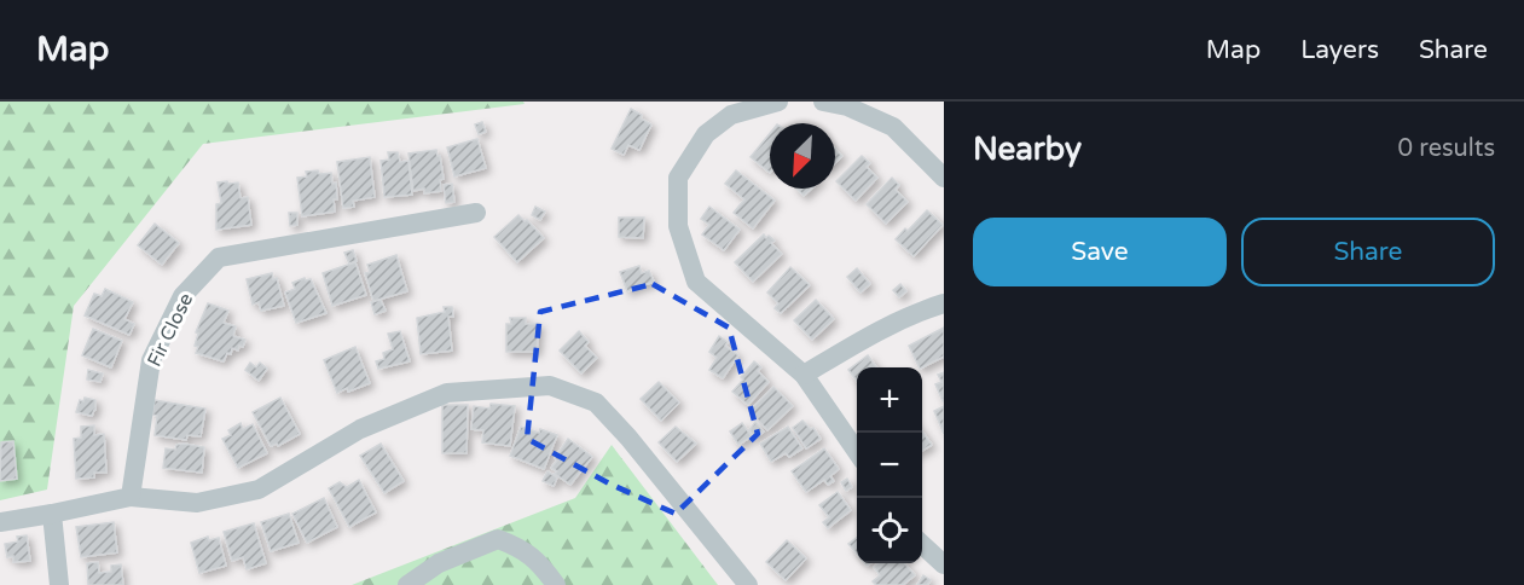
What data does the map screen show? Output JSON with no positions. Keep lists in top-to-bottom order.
{
  "streets": {
    "street": ["Fir Close"]
  },
  "north": "bottom left",
  "page": {
    "header": "Map",
    "nav": ["Map", "Layers", "Share"],
    "heading": ["Nearby", "0 results"],
    "buttons": ["Save", "Share"],
    "map_buttons": ["+", "−"]
  }
}
